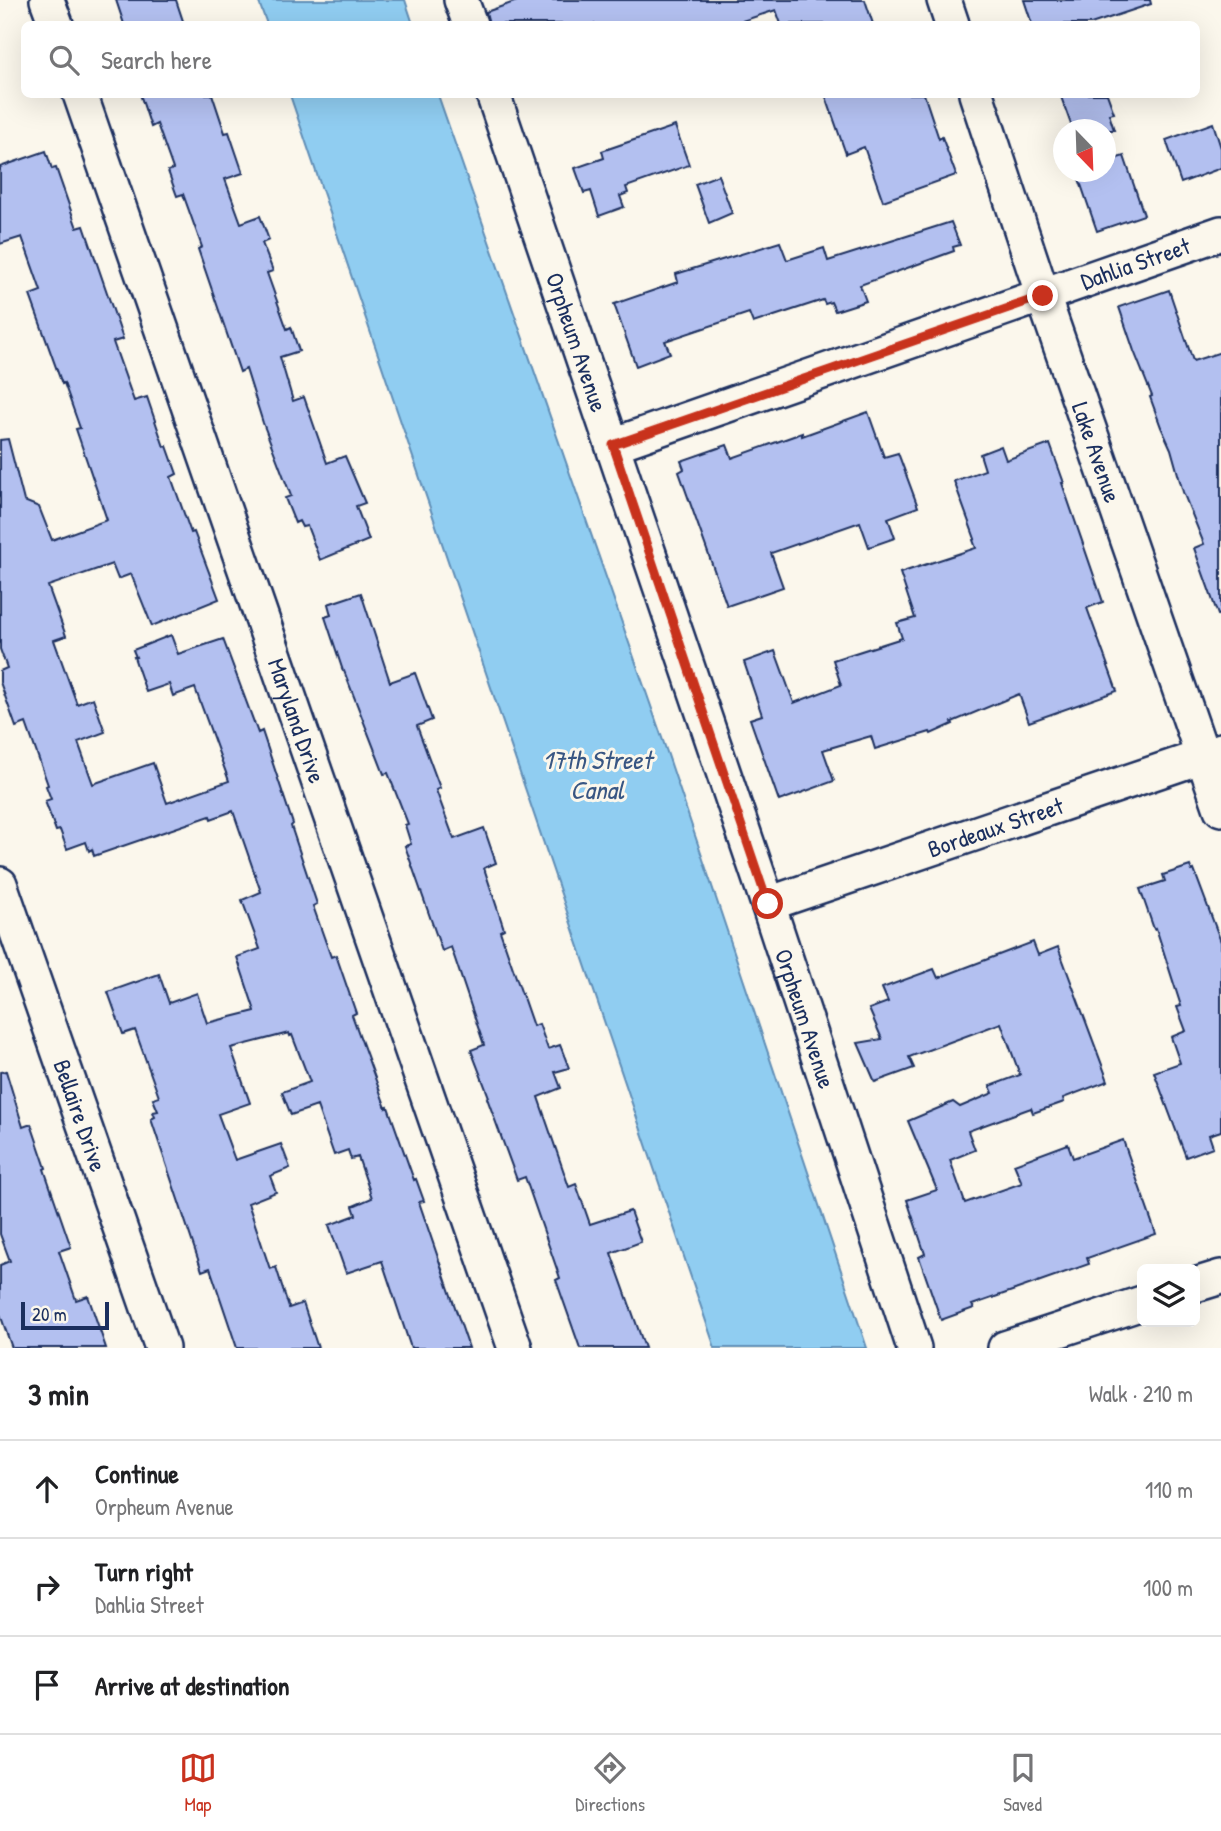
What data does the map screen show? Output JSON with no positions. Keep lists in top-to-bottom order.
{
  "streets": {
    "street": [
      "Dahlia Street",
      "Orpheum Avenue",
      "Lake Avenue",
      "Maryland Drive",
      "Bordeaux Street",
      "Bellaire Drive"
    ]
  },
  "crossings": [
    ["Dahlia Street", "Orpheum Avenue"],
    ["Dahlia Street", "Lake Avenue"],
    ["Orpheum Avenue", "Bordeaux Street"],
    ["Lake Avenue", "Bordeaux Street"]
  ],
  "water": ["17th Street Canal"],
  "scale_bar": "20 m",
  "north": "bottom right",
  "page": {
    "search": "Search here",
    "scale": "20 m",
    "heading": ["3 min", "Walk · 210 m"],
    "list": [
      ["Continue", "Orpheum Avenue", "110 m"],
      ["Turn right", "Dahlia Street", "100 m"],
      "Arrive at destination"
    ],
    "nav": ["Map", "Directions", "Saved"]
  }
}
